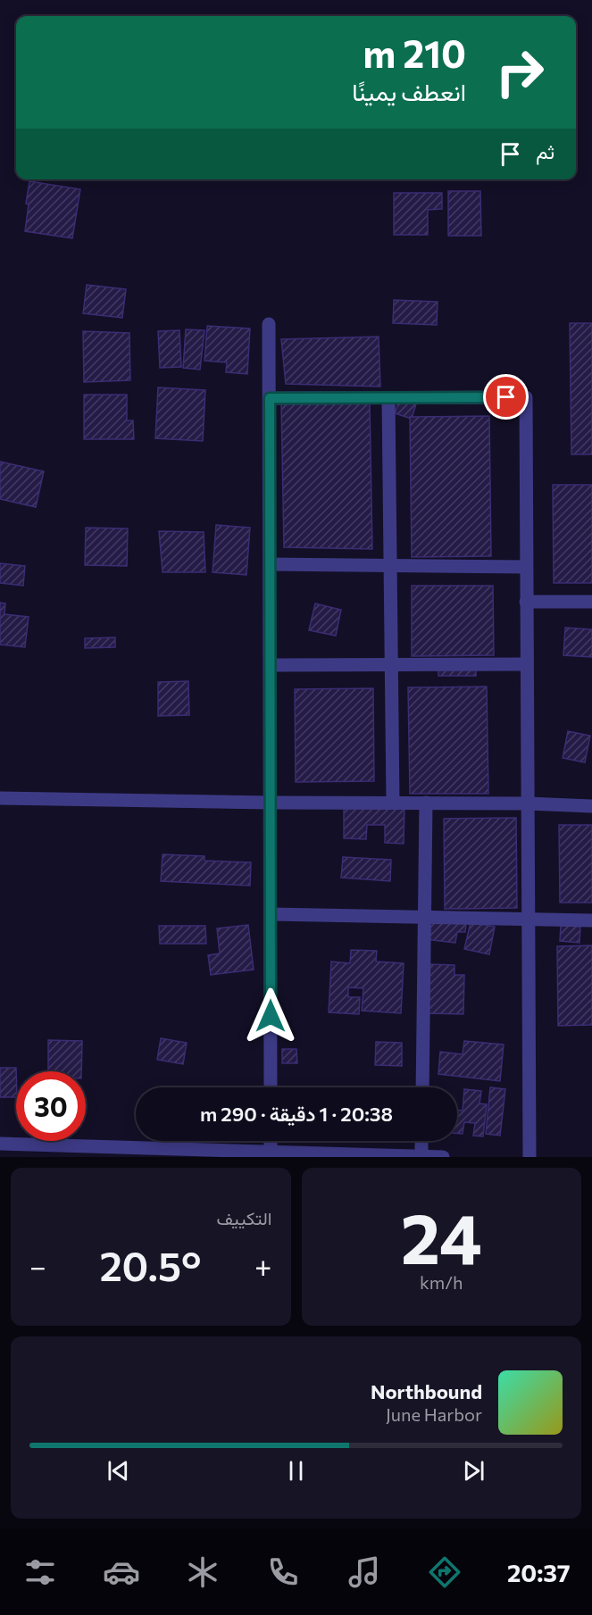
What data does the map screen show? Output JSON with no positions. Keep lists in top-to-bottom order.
{
  "page": {
    "turn": ["210 m", "انعطف يمينًا"],
    "then": "ثم",
    "limit": "30",
    "trip": "20:38 · 1 دقيقة · 290 m",
    "tile": [
      ["24", "km/h"],
      "التكييف"
    ],
    "heat": ["−", "20.5°", "+"],
    "song": ["Northbound", "June Harbor"],
    "tabs": "20:37"
  }
}
